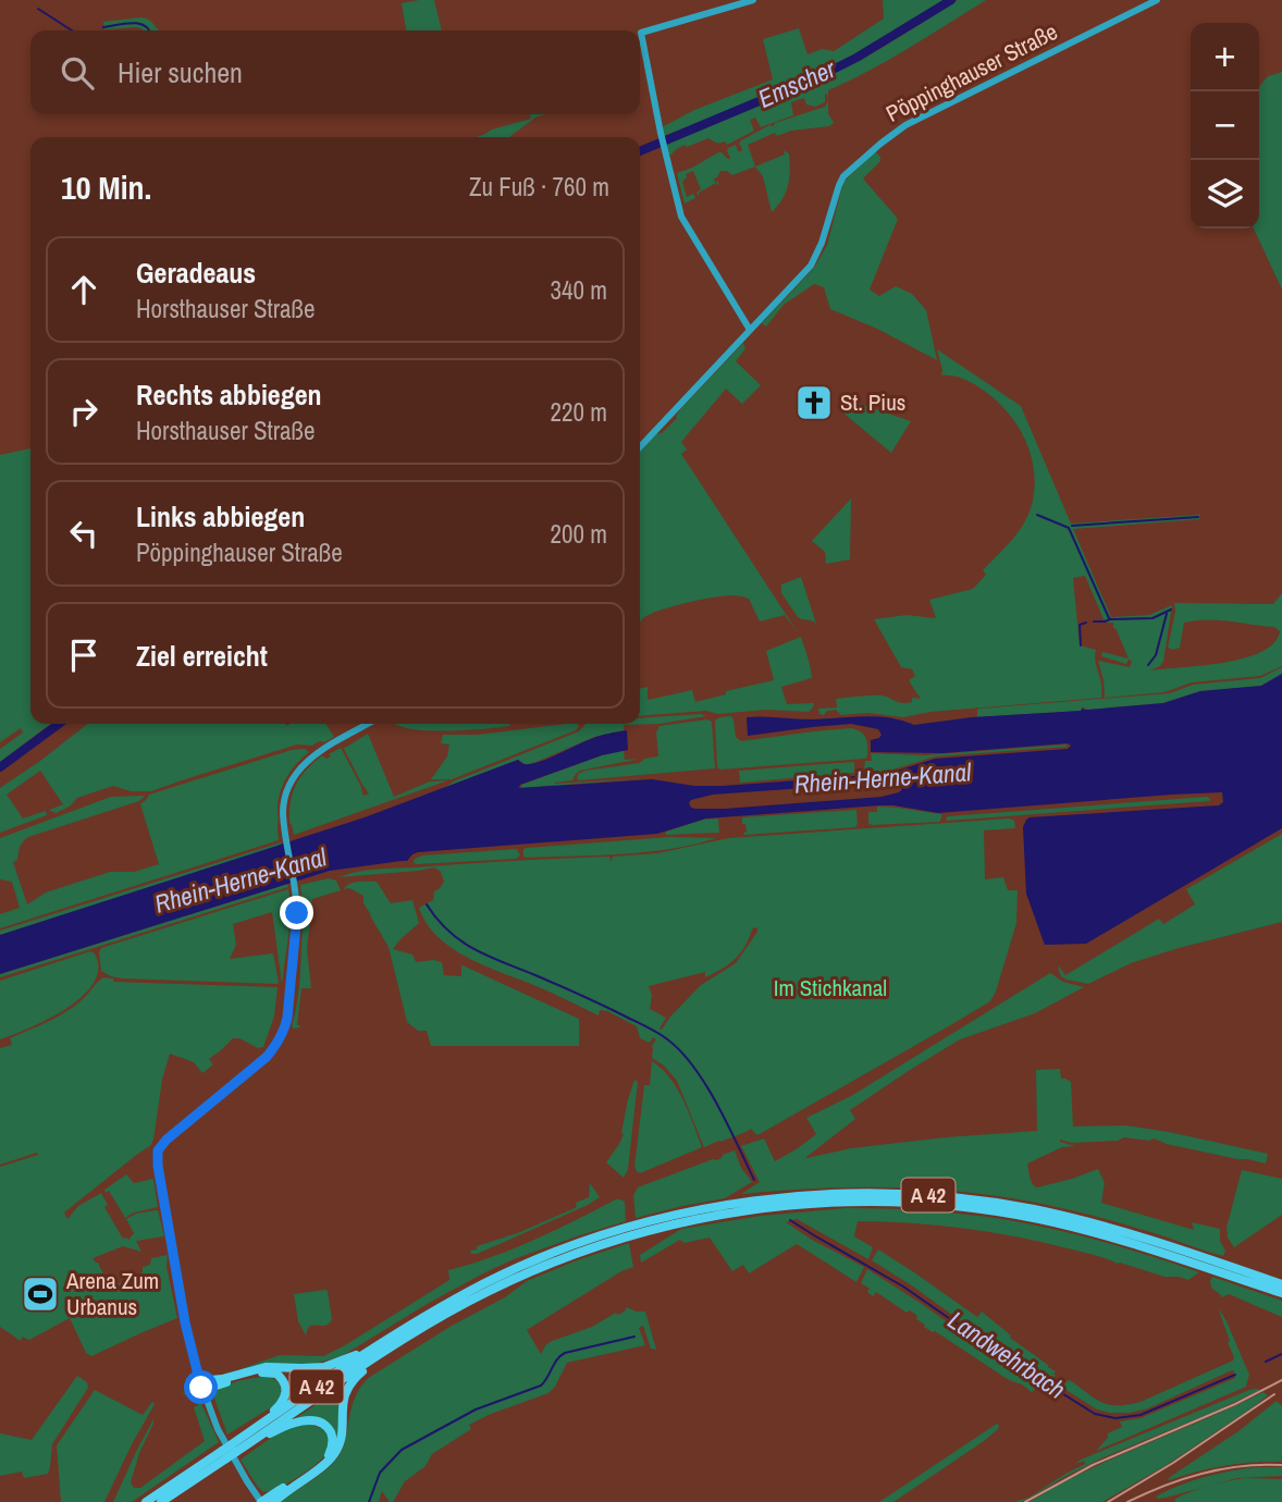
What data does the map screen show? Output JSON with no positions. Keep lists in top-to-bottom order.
{
  "streets": {
    "highway": ["A 42"],
    "main road": ["Pöppinghauser Straße"]
  },
  "water": ["Emscher", "Rhein-Herne-Kanal", "Landwehrbach"],
  "parks": ["Im Stichkanal"],
  "places": {
    "church": ["St. Pius"],
    "sports": ["Arena Zum Urbanus"]
  },
  "page": {
    "map_buttons": ["+", "−"],
    "search": "Hier suchen",
    "heading": ["10 Min.", "Zu Fuß · 760 m"],
    "list": [
      ["Geradeaus", "Horsthauser Straße", "340 m"],
      ["Rechts abbiegen", "Horsthauser Straße", "220 m"],
      ["Links abbiegen", "Pöppinghauser Straße", "200 m"],
      "Ziel erreicht"
    ]
  }
}
